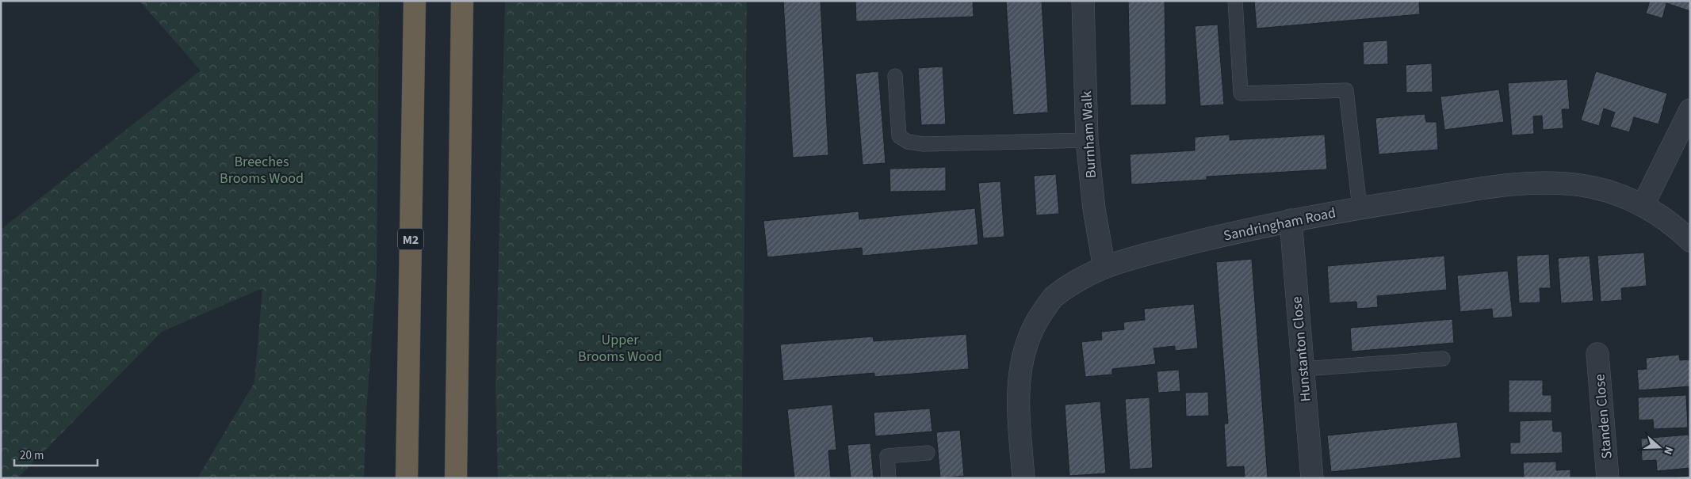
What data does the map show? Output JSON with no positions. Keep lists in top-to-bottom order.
{
  "streets": {
    "highway": ["M2"],
    "street": [
      "Burnham Walk",
      "Sandringham Road",
      "Hunstanton Close",
      "Standen Close"
    ]
  },
  "crossings": [
    ["Burnham Walk", "Sandringham Road"],
    ["Sandringham Road", "Hunstanton Close"]
  ],
  "parks": ["Breeches Brooms Wood", "Upper Brooms Wood"],
  "scale_bar": "20 m",
  "north": "right"
}
